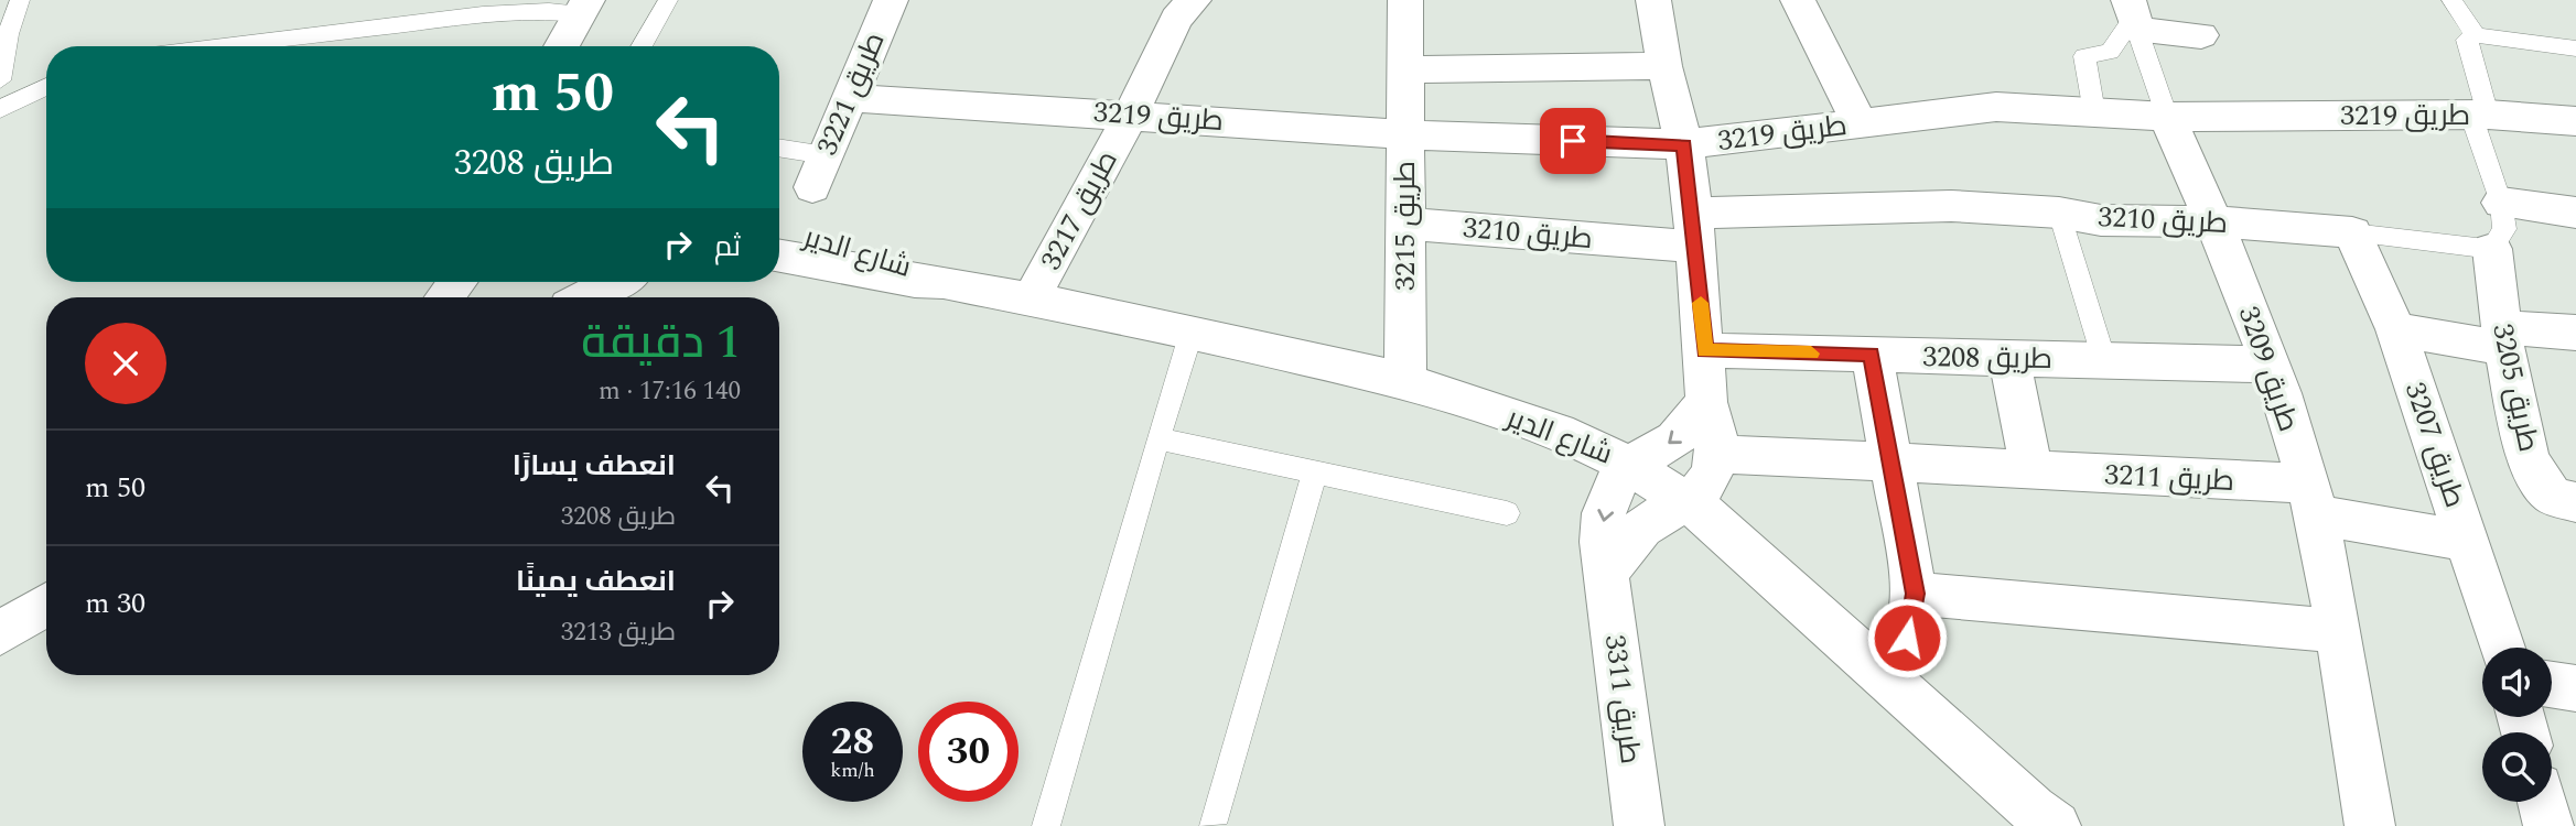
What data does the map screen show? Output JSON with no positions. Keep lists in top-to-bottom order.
{
  "streets": {
    "street": [
      "طريق 3221",
      "طريق 3219",
      "طريق 3217",
      "طريق 3210",
      "طريق 3215",
      "شارع الدير",
      "طريق 3208",
      "طريق 3209",
      "طريق 3205",
      "طريق 3207",
      "طريق 3211",
      "طريق 3311"
    ]
  },
  "crossings": [
    ["طريق 3221", "طريق 3219"],
    ["طريق 3219", "طريق 3217"],
    ["طريق 3219", "طريق 3215"],
    ["طريق 3219", "طريق 3209"],
    ["طريق 3217", "شارع الدير"],
    ["طريق 3210", "طريق 3215"],
    ["طريق 3210", "طريق 3209"],
    ["طريق 3210", "طريق 3205"],
    ["طريق 3210", "طريق 3207"],
    ["طريق 3215", "شارع الدير"],
    ["شارع الدير", "طريق 3311"],
    ["طريق 3208", "طريق 3209"],
    ["طريق 3209", "طريق 3211"],
    ["طريق 3207", "طريق 3211"]
  ],
  "page": {
    "turn": ["50 m", "طريق 3208"],
    "then": "ثم",
    "heading": ["1 دقيقة", "140 m · 17:16"],
    "list": [
      {
        "name": "انعطف يسارًا",
        "note": "طريق 3208",
        "value": "50 m"
      },
      {
        "name": "انعطف يمينًا",
        "note": "طريق 3213",
        "value": "30 m"
      }
    ],
    "speed": "28 km/h",
    "limit": "30"
  }
}
